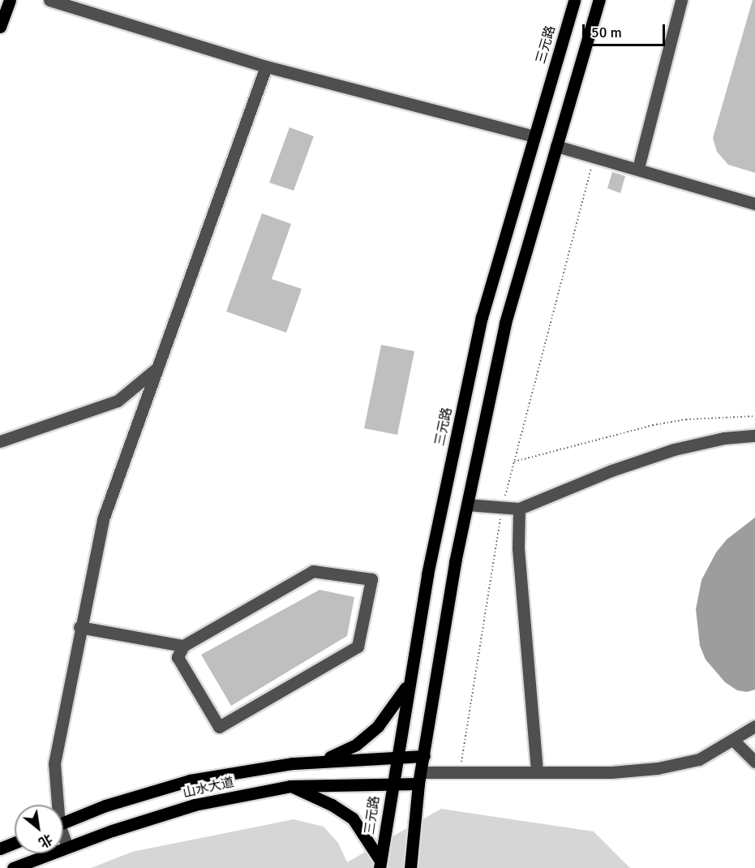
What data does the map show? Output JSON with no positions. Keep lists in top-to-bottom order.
{
  "streets": {
    "main road": ["三元路", "山水大道"]
  },
  "crossings": [
    ["三元路", "山水大道"]
  ],
  "scale_bar": "50 m",
  "north": "bottom right"
}
